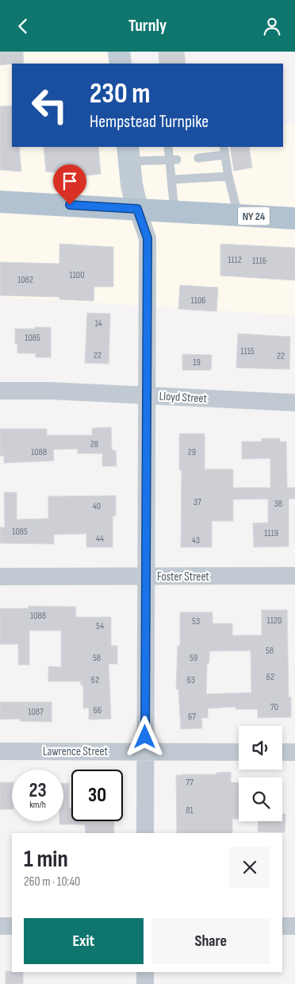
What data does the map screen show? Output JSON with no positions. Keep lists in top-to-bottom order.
{
  "streets": {
    "main road": ["NY 24"],
    "street": ["Lloyd Street", "Foster Street", "Lawrence Street"]
  },
  "house_numbers": [
    "1112",
    "1116",
    "1100",
    "1082",
    "1106",
    "14",
    "1085",
    "1115",
    "22",
    "22",
    "19",
    "28",
    "1088",
    "29",
    "37",
    "38",
    "40",
    "1085",
    "1119",
    "44",
    "43",
    "1088",
    "1120",
    "53",
    "54",
    "58",
    "58",
    "59",
    "62",
    "62",
    "63",
    "70",
    "66",
    "1087",
    "67",
    "77",
    "81"
  ],
  "page": {
    "header": "Turnly",
    "turn": ["230 m", "Hempstead Turnpike"],
    "speed": "23 km/h",
    "limit": "30",
    "heading": ["1 min", "260 m · 10:40"],
    "buttons": ["Exit", "Share"]
  }
}
